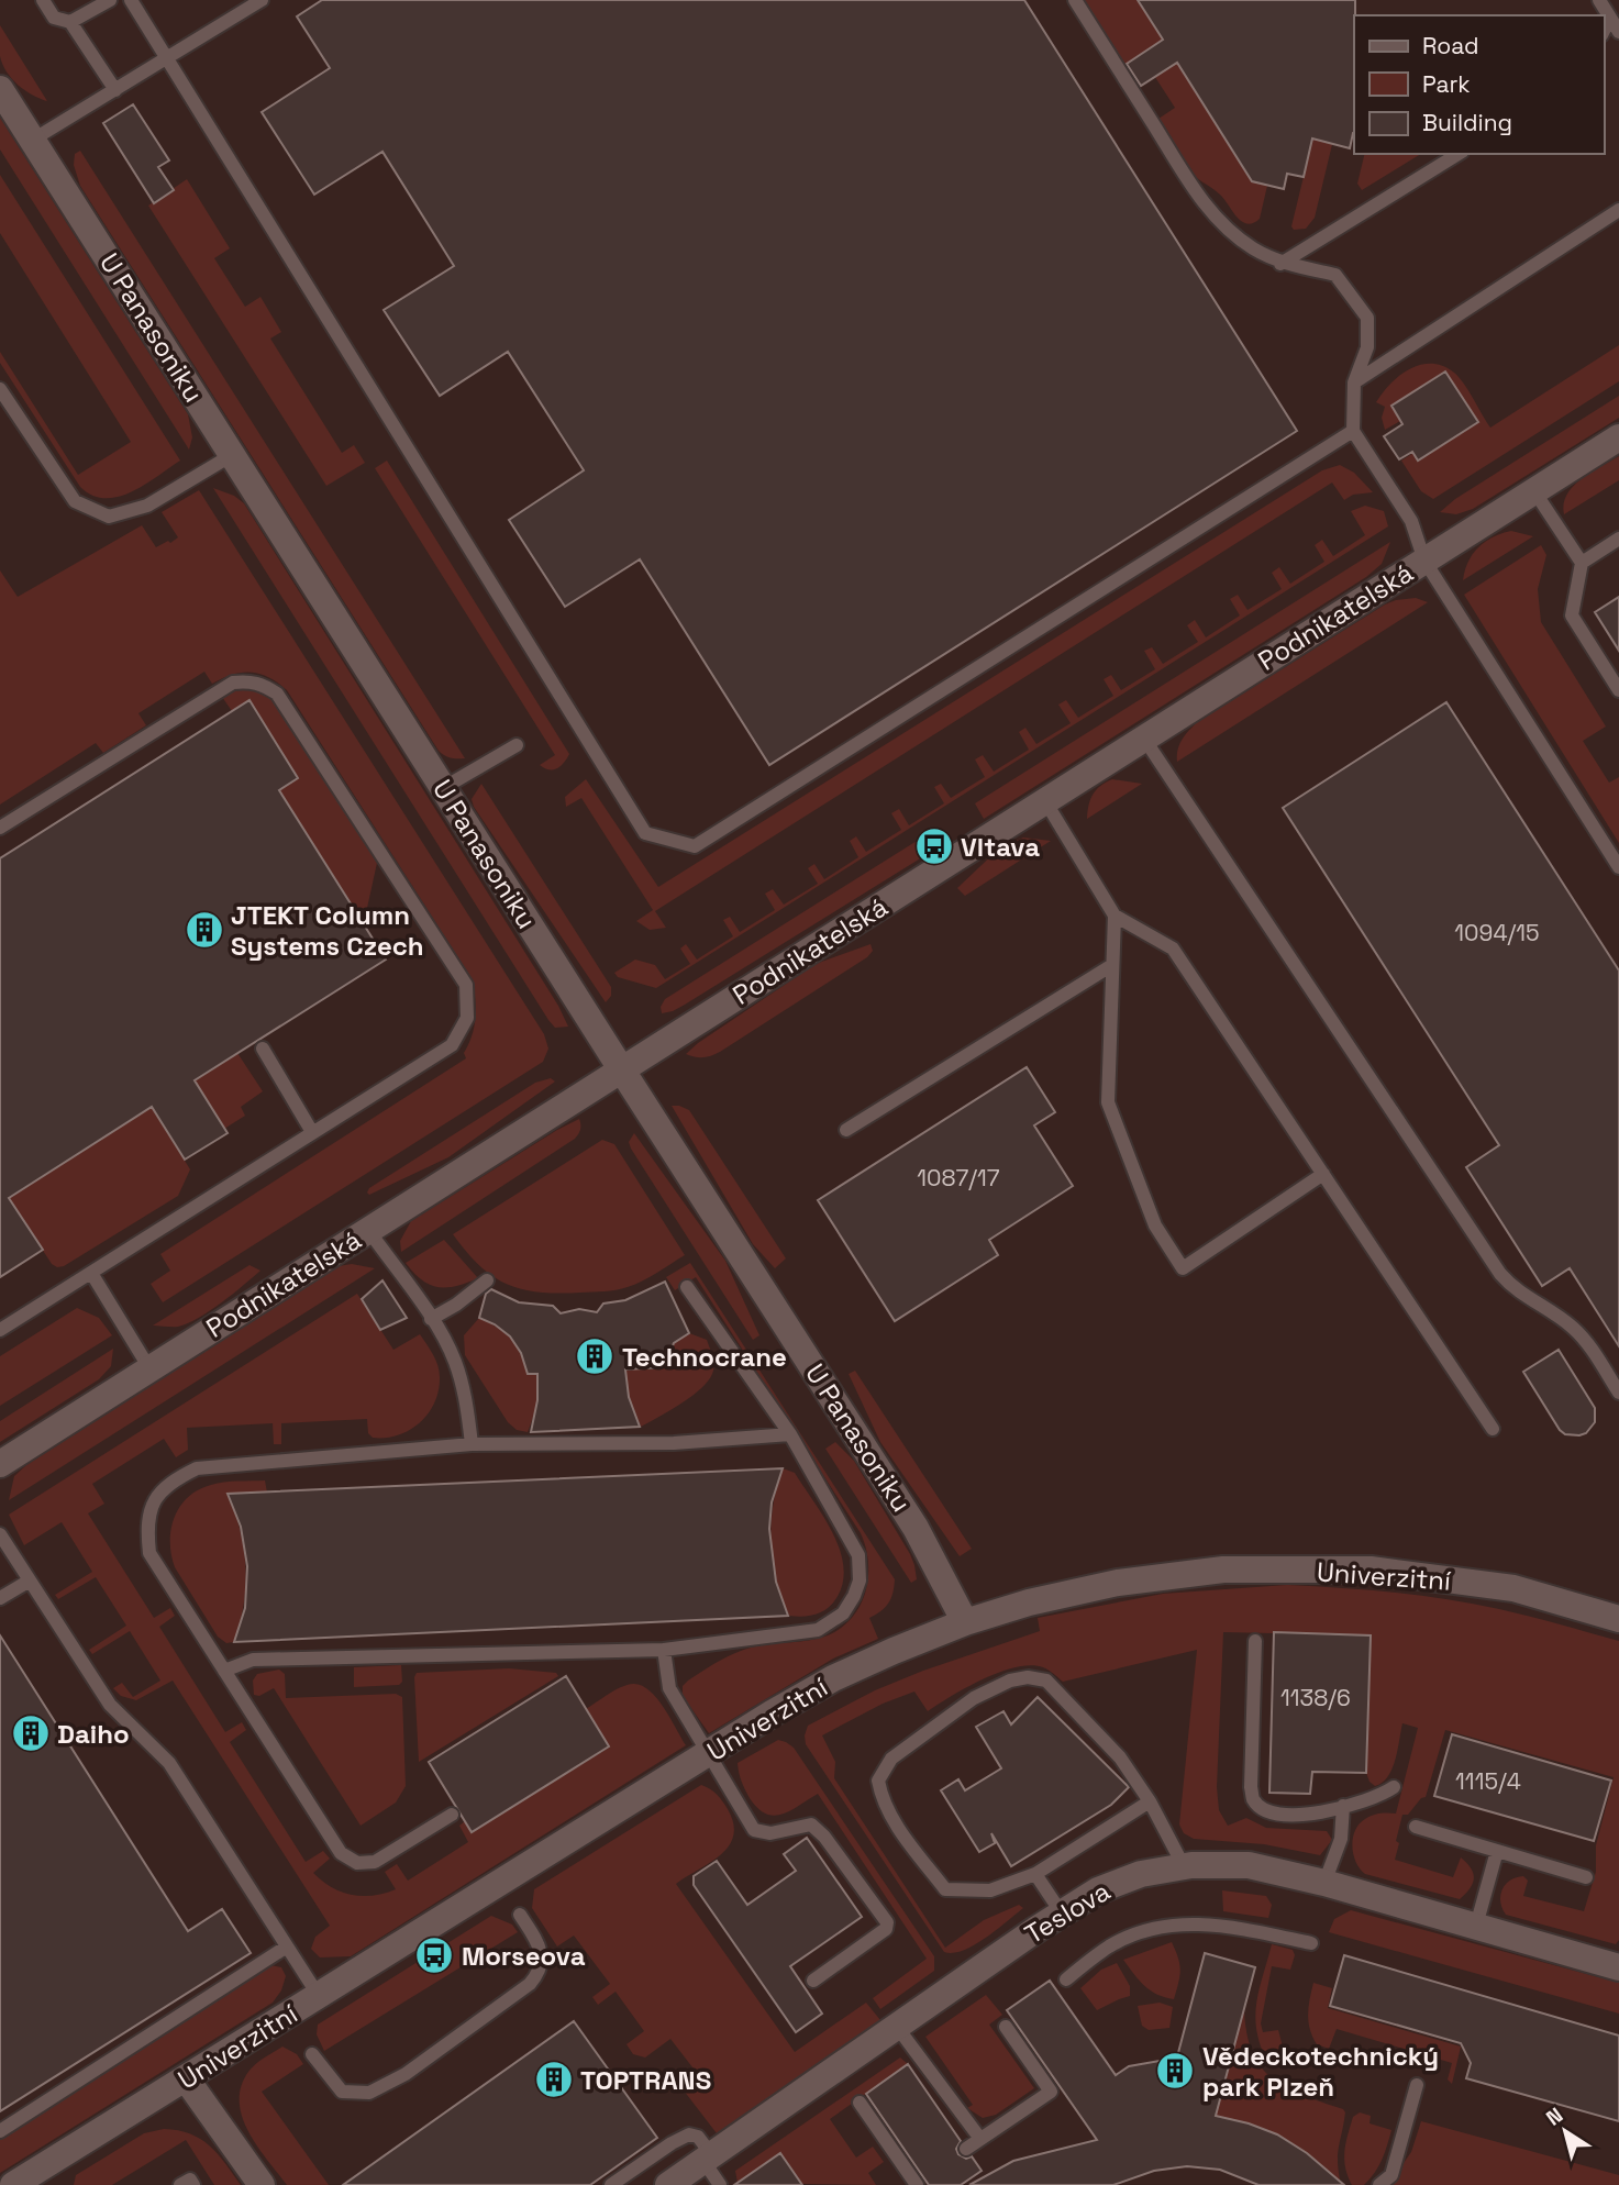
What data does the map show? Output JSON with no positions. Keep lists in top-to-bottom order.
{
  "streets": {
    "street": [
      "U Panasoniku",
      "Podnikatelská",
      "Univerzitní",
      "Teslova"
    ]
  },
  "crossings": [
    ["U Panasoniku", "Podnikatelská"],
    ["U Panasoniku", "Univerzitní"]
  ],
  "places": {
    "bus stop": ["Vltava", "Morseova"],
    "building": [
      "JTEKT Column Systems Czech",
      "Technocrane",
      "Daiho",
      "Vědeckotechnický park Plzeň",
      "TOPTRANS"
    ]
  },
  "house_numbers": [
    "1094/15",
    "1087/17",
    "1138/6",
    "1115/4"
  ],
  "legend": ["Road", "Park", "Building"],
  "north": "top left"
}
